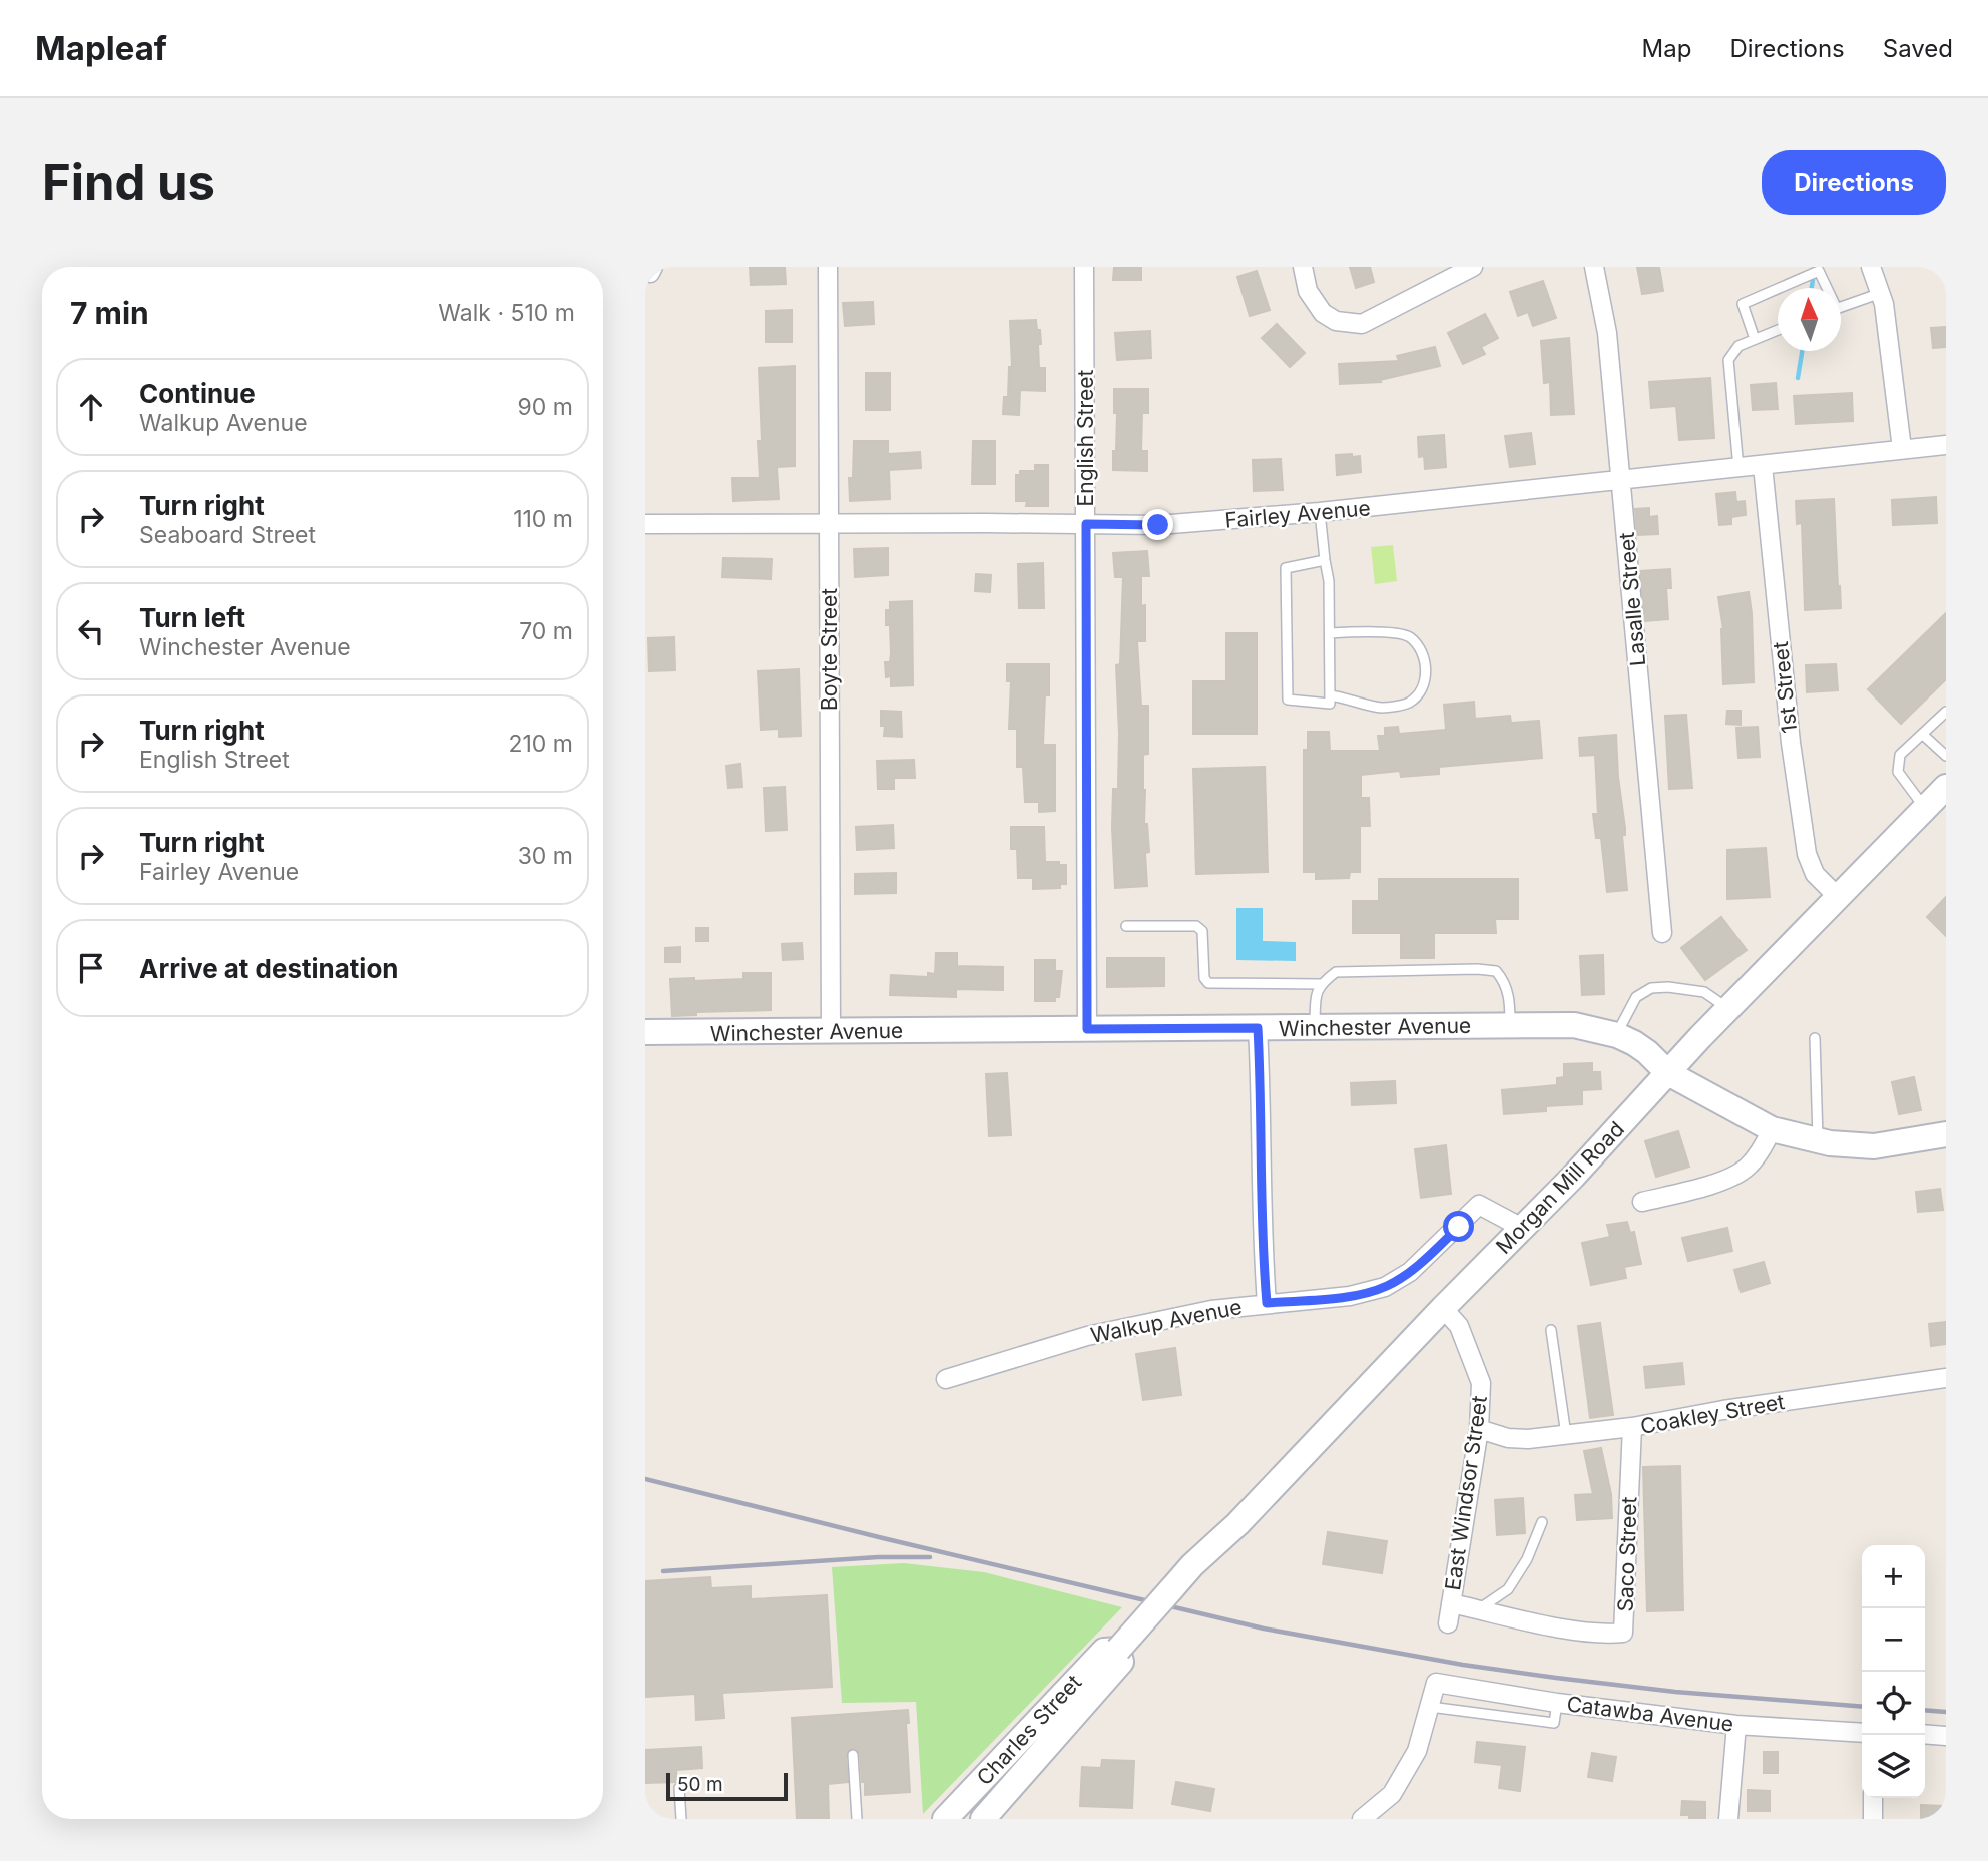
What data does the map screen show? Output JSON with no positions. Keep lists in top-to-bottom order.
{
  "streets": {
    "main road": ["Winchester Avenue", "Morgan Mill Road", "Charles Street"],
    "street": [
      "English Street",
      "Fairley Avenue",
      "Lasalle Street",
      "Boyte Street",
      "1st Street",
      "Walkup Avenue",
      "Coakley Street",
      "East Windsor Street",
      "Saco Street",
      "Catawba Avenue"
    ]
  },
  "crossings": [
    ["English Street", "Fairley Avenue"],
    ["English Street", "Winchester Avenue"],
    ["Fairley Avenue", "Lasalle Street"],
    ["Fairley Avenue", "Boyte Street"],
    ["Fairley Avenue", "1st Street"],
    ["Boyte Street", "Winchester Avenue"],
    ["1st Street", "Morgan Mill Road"],
    ["Winchester Avenue", "Morgan Mill Road"],
    ["Morgan Mill Road", "Walkup Avenue"],
    ["Morgan Mill Road", "East Windsor Street"],
    ["Morgan Mill Road", "Charles Street"],
    ["Coakley Street", "East Windsor Street"],
    ["Coakley Street", "Saco Street"],
    ["East Windsor Street", "Saco Street"]
  ],
  "scale_bar": "50 m",
  "north": "top",
  "page": {
    "header": "Mapleaf",
    "nav": ["Map", "Directions", "Saved"],
    "buttons": "Directions",
    "title": "Find us",
    "heading": ["7 min", "Walk · 510 m"],
    "list": [
      ["Continue", "Walkup Avenue", "90 m"],
      ["Turn right", "Seaboard Street", "110 m"],
      ["Turn left", "Winchester Avenue", "70 m"],
      ["Turn right", "English Street", "210 m"],
      ["Turn right", "Fairley Avenue", "30 m"],
      "Arrive at destination"
    ],
    "map_buttons": ["+", "−"],
    "scale": "50 m"
  }
}
